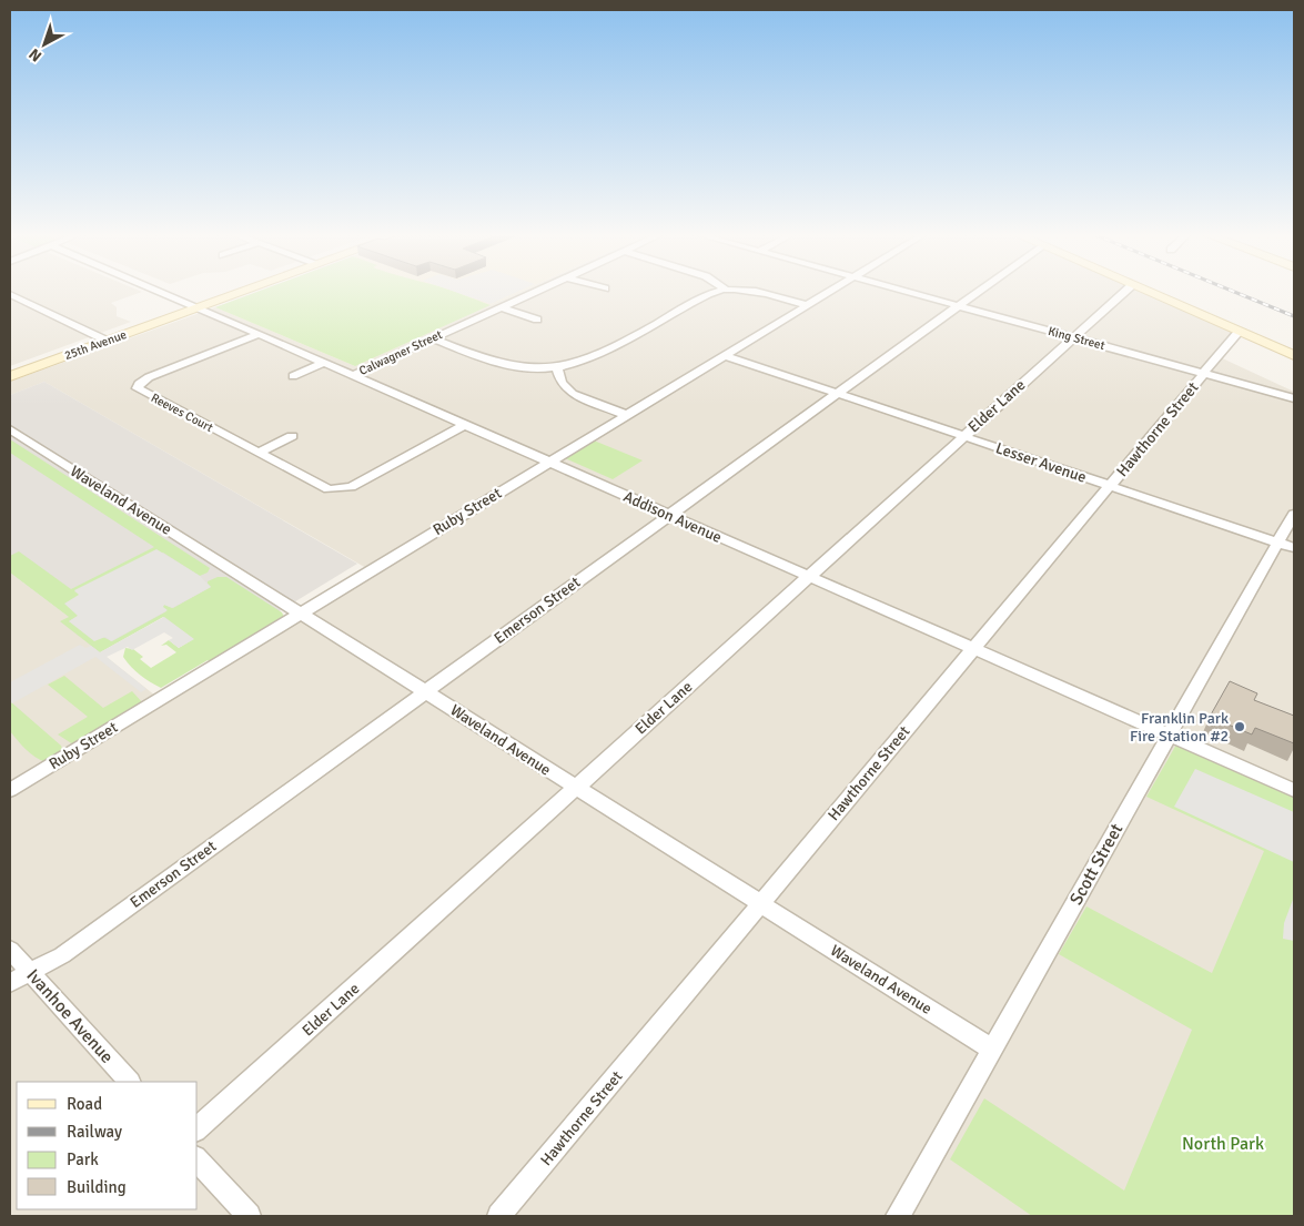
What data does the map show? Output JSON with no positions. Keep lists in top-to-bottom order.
{
  "streets": {
    "street": [
      "King Street",
      "25th Avenue",
      "Calwagner Street",
      "Elder Lane",
      "Reeves Court",
      "Hawthorne Street",
      "Lesser Avenue",
      "Waveland Avenue",
      "Ruby Street",
      "Addison Avenue",
      "Emerson Street",
      "Scott Street",
      "Ivanhoe Avenue"
    ]
  },
  "crossings": [
    ["King Street", "Elder Lane"],
    ["King Street", "Hawthorne Street"],
    ["King Street", "Emerson Street"],
    ["25th Avenue", "Addison Avenue"],
    ["Calwagner Street", "Addison Avenue"],
    ["Elder Lane", "Lesser Avenue"],
    ["Elder Lane", "Waveland Avenue"],
    ["Elder Lane", "Addison Avenue"],
    ["Reeves Court", "Addison Avenue"],
    ["Hawthorne Street", "Lesser Avenue"],
    ["Hawthorne Street", "Waveland Avenue"],
    ["Hawthorne Street", "Addison Avenue"],
    ["Lesser Avenue", "Ruby Street"],
    ["Lesser Avenue", "Emerson Street"],
    ["Lesser Avenue", "Scott Street"],
    ["Waveland Avenue", "Ruby Street"],
    ["Waveland Avenue", "Emerson Street"],
    ["Waveland Avenue", "Scott Street"],
    ["Ruby Street", "Addison Avenue"],
    ["Addison Avenue", "Emerson Street"],
    ["Addison Avenue", "Scott Street"],
    ["Emerson Street", "Ivanhoe Avenue"]
  ],
  "parks": ["North Park"],
  "places": ["Franklin Park Fire Station #2"],
  "legend": [
    "Road",
    "Railway",
    "Park",
    "Building"
  ],
  "north": "bottom left"
}
